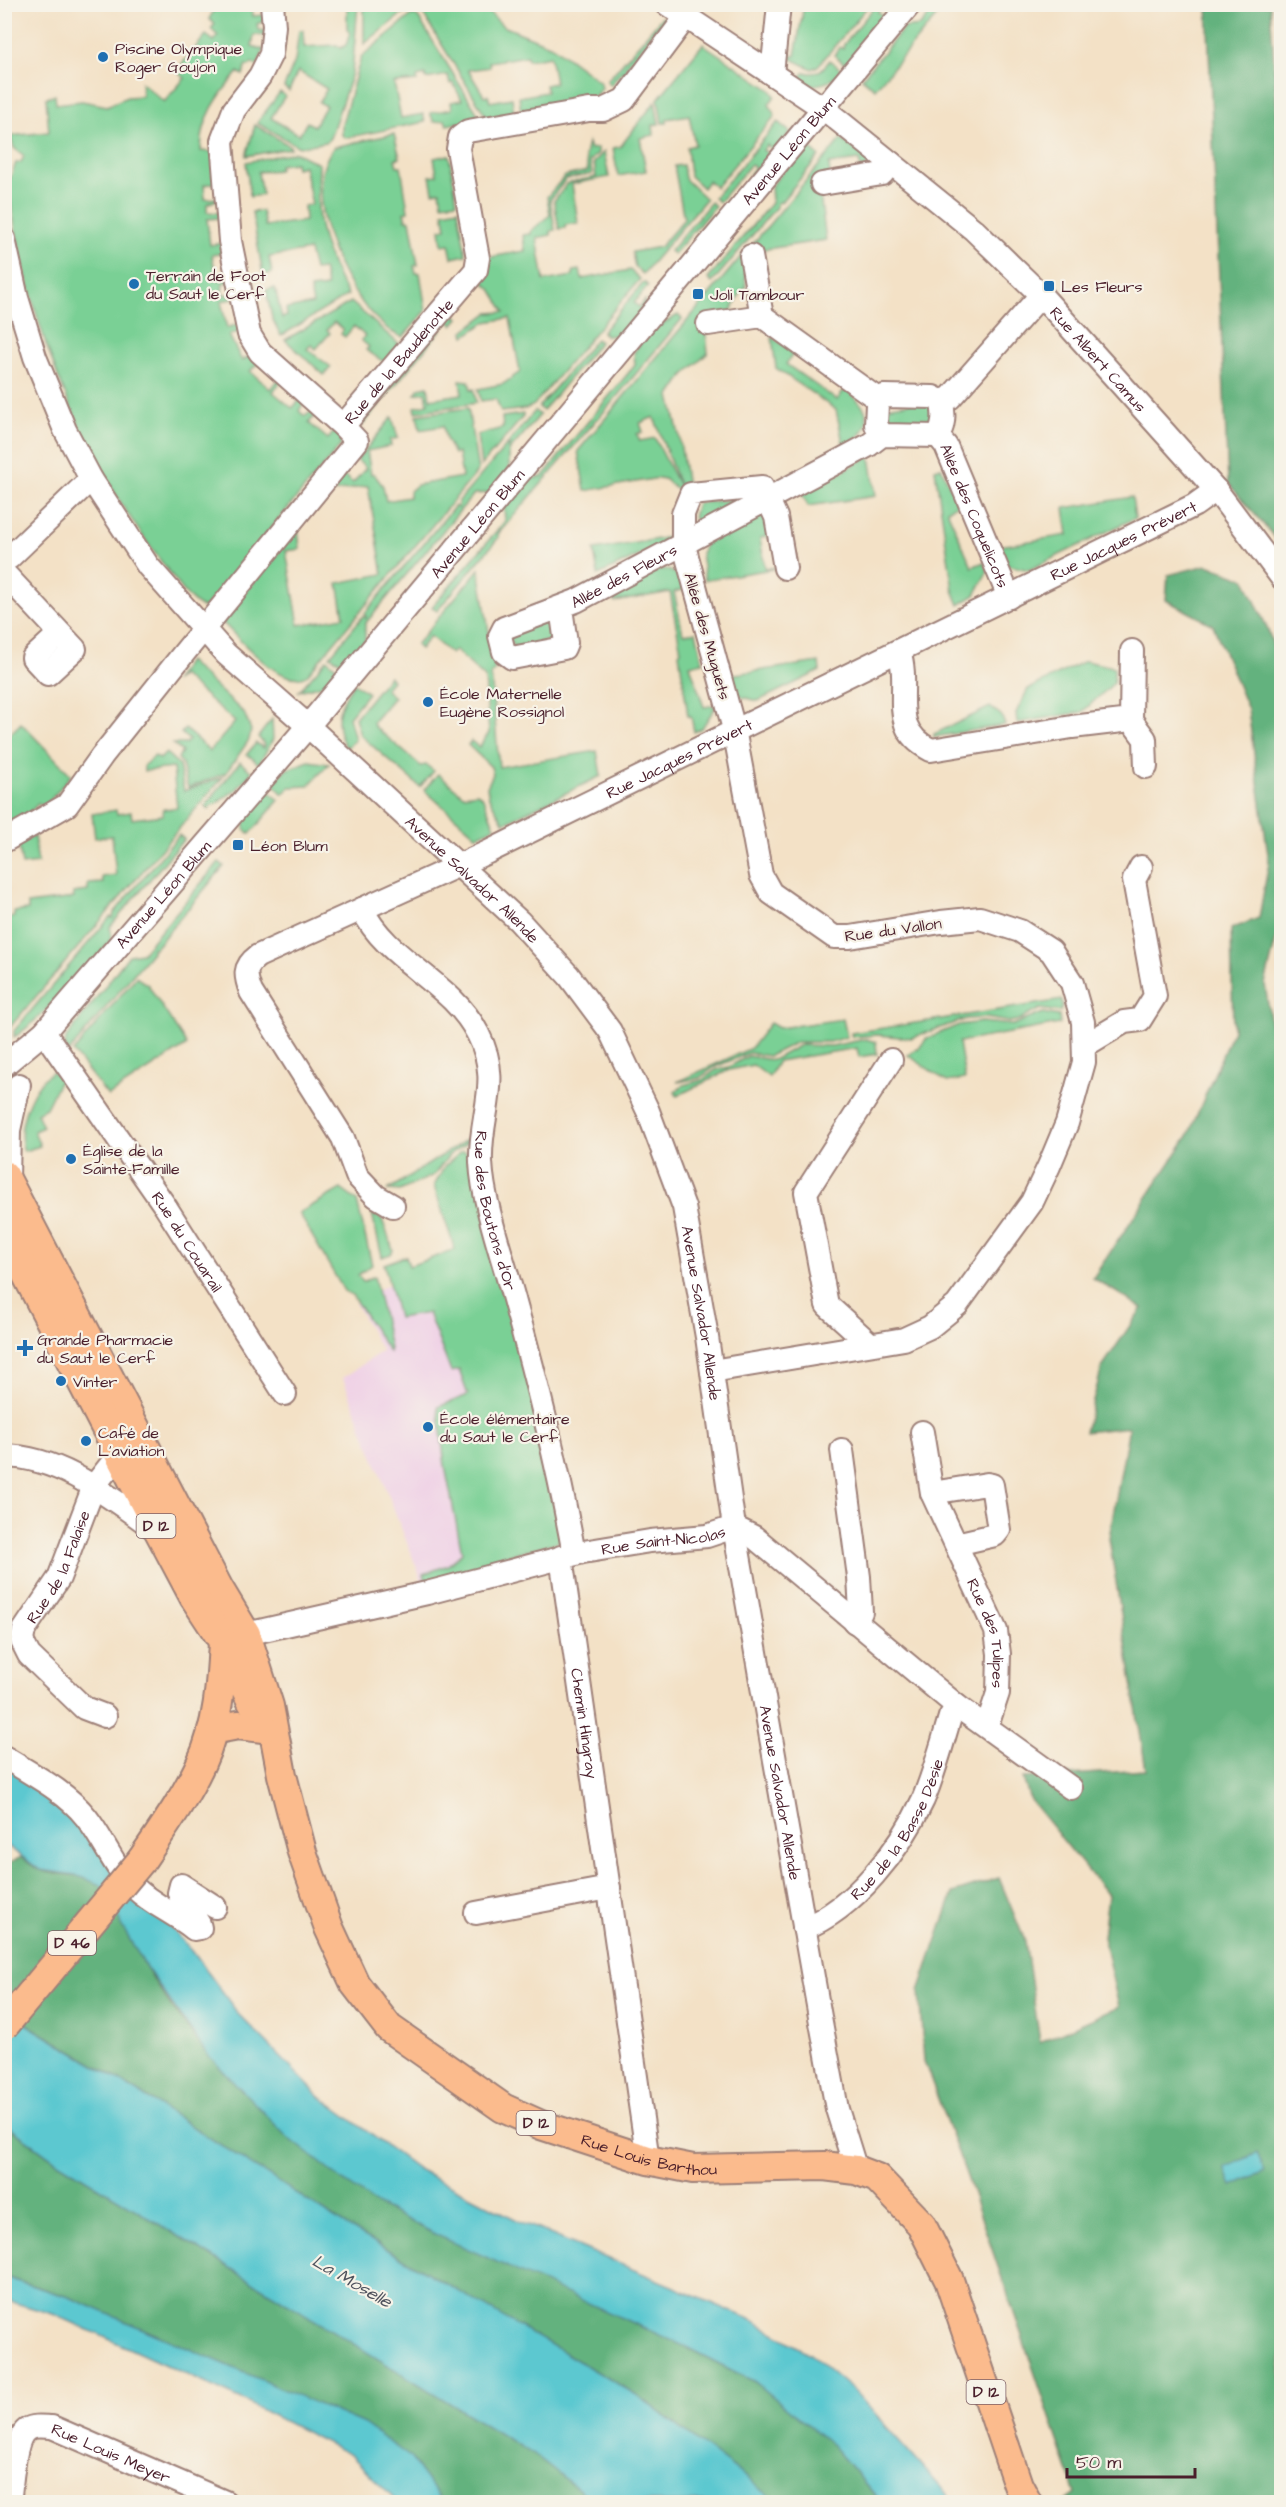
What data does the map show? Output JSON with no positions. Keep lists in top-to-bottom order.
{
  "streets": {
    "main road": ["D 12", "D 46", "Rue Louis Barthou"],
    "street": [
      "Avenue Léon Blum",
      "Rue Albert Camus",
      "Rue de la Baudenotte",
      "Allée des Coquelicots",
      "Rue Jacques Prévert",
      "Allée des Fleurs",
      "Allée des Muguets",
      "Avenue Salvador Allende",
      "Rue du Vallon",
      "Rue des Boutons d'Or",
      "Rue du Couarail",
      "Rue Saint-Nicolas",
      "Rue de la Falaise",
      "Rue des Tulipes",
      "Chemin Hingray",
      "Rue de la Basse Désie",
      "Rue Louis Meyer"
    ]
  },
  "crossings": [
    ["Avenue Léon Blum", "Rue Albert Camus"],
    ["Avenue Léon Blum", "Avenue Salvador Allende"],
    ["Avenue Léon Blum", "Rue du Couarail"],
    ["Avenue Léon Blum", "D 12"],
    ["Rue Albert Camus", "Rue de la Baudenotte"],
    ["Rue Albert Camus", "Rue Jacques Prévert"],
    ["Allée des Coquelicots", "Rue Jacques Prévert"],
    ["Rue Jacques Prévert", "Allée des Muguets"],
    ["Rue Jacques Prévert", "Avenue Salvador Allende"],
    ["Rue Jacques Prévert", "Rue du Vallon"],
    ["Allée des Fleurs", "Allée des Muguets"],
    ["Allée des Muguets", "Rue du Vallon"],
    ["Avenue Salvador Allende", "Rue du Vallon"],
    ["Avenue Salvador Allende", "Rue Saint-Nicolas"],
    ["Avenue Salvador Allende", "Rue de la Basse Désie"],
    ["Avenue Salvador Allende", "Rue Louis Barthou"],
    ["Rue des Boutons d'Or", "Rue Saint-Nicolas"],
    ["Rue des Boutons d'Or", "Chemin Hingray"],
    ["D 12", "Rue de la Falaise"],
    ["D 12", "D 46"],
    ["Rue Saint-Nicolas", "Rue des Tulipes"],
    ["Rue Saint-Nicolas", "Chemin Hingray"],
    ["Rue Saint-Nicolas", "Rue de la Basse Désie"],
    ["Rue Saint-Nicolas", "D 46"],
    ["Rue Saint-Nicolas", "Rue Louis Barthou"],
    ["Chemin Hingray", "Rue Louis Barthou"],
    ["D 46", "Rue Louis Barthou"]
  ],
  "water": ["La Moselle"],
  "places": {
    "other": [
      "Piscine Olympique Roger Goujon",
      "Terrain de Foot du Saut le Cerf",
      "École Maternelle Eugène Rossignol",
      "Église de la Sainte-Famille",
      "Vinter",
      "École élémentaire du Saut le Cerf",
      "Café de L'aviation"
    ],
    "transit": ["Les Fleurs", "Joli Tambour", "Léon Blum"],
    "health": ["Grande Pharmacie du Saut le Cerf"]
  },
  "scale_bar": "50 m"
}
